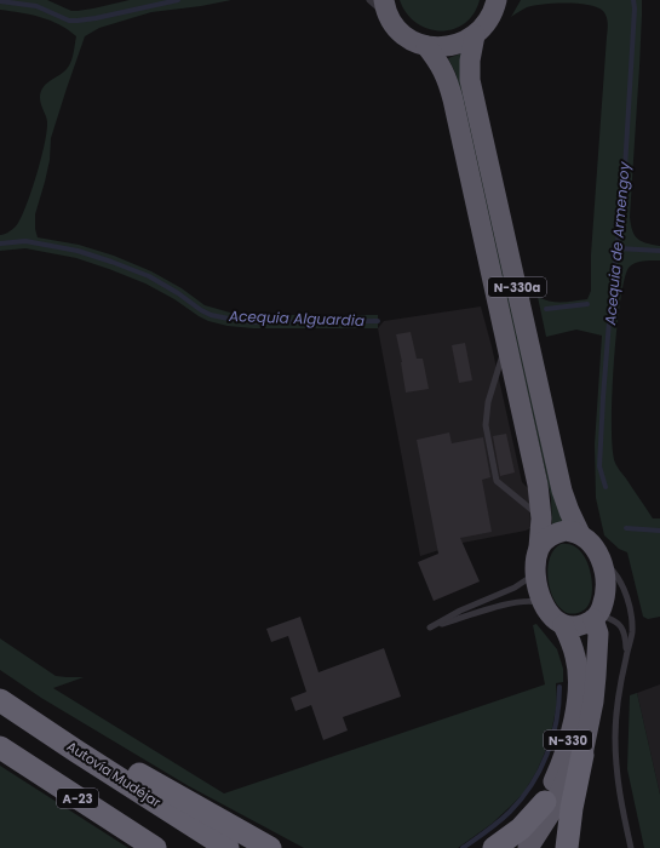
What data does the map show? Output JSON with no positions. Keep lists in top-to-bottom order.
{
  "streets": {
    "highway": [
      "N-330a",
      "N-330",
      "Autovía Mudéjar",
      "A-23"
    ]
  },
  "crossings": [
    ["N-330a", "N-330"]
  ],
  "water": ["Acequia de Armengoy", "Acequia Alguardia"]
}
